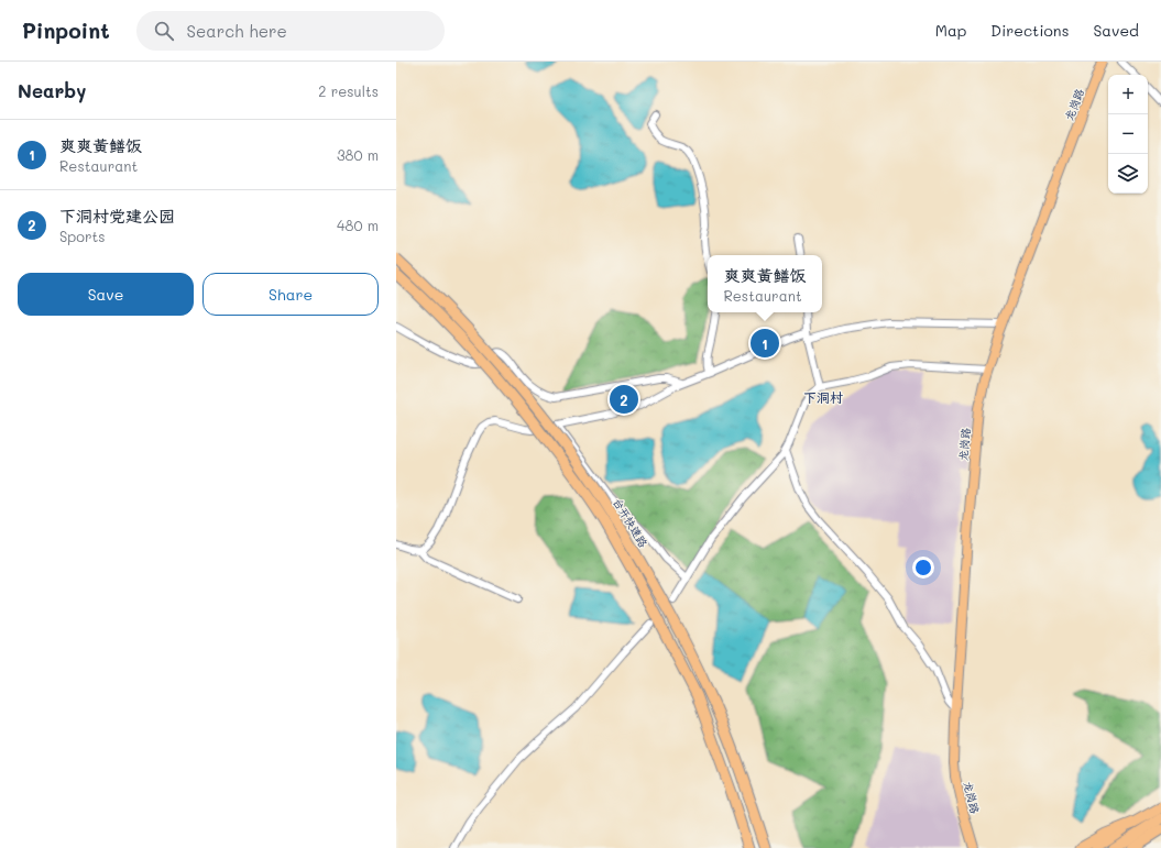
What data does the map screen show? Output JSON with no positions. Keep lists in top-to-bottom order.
{
  "streets": {
    "highway": ["台开快速路"],
    "main road": ["龙岗路"]
  },
  "districts": ["下洞村"],
  "page": {
    "header": "Pinpoint",
    "search": "Search here",
    "nav": ["Map", "Directions", "Saved"],
    "heading": ["Nearby", "2 results"],
    "map_buttons": ["+", "−"],
    "list": [
      {
        "mark": "1",
        "name": "爽爽黄鳝饭",
        "note": "Restaurant",
        "value": "380 m"
      },
      {
        "mark": "2",
        "name": "下洞村党建公园",
        "note": "Sports",
        "value": "480 m"
      }
    ],
    "popup": ["爽爽黄鳝饭", "Restaurant"],
    "buttons": ["Save", "Share"],
    "pins": ["1", "2"]
  }
}
